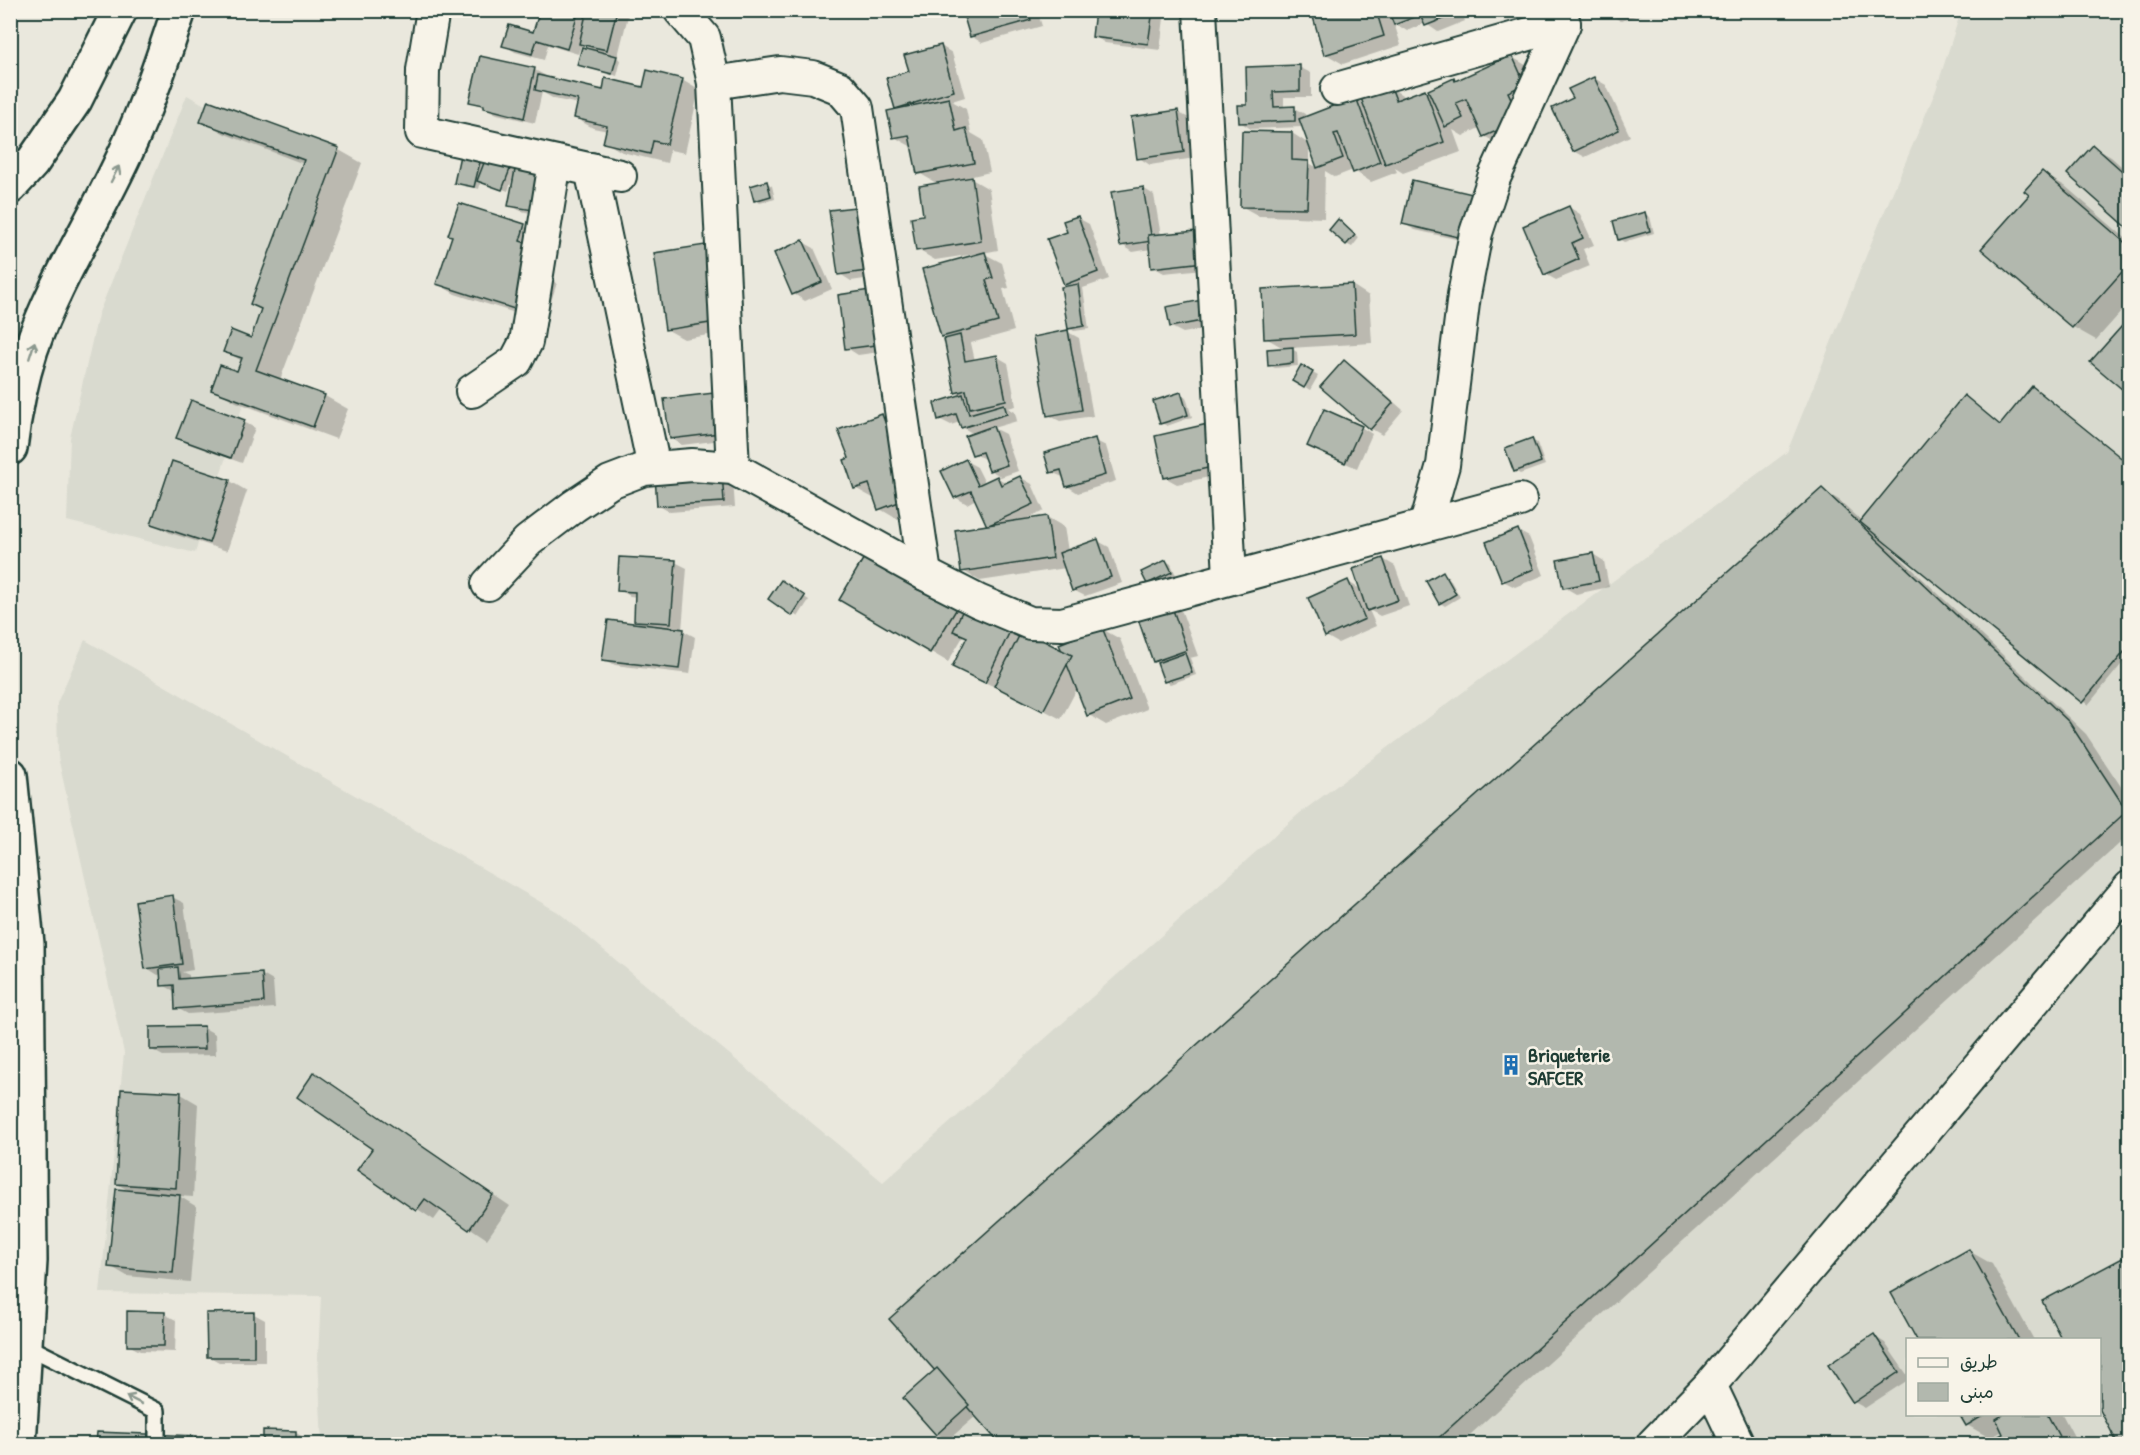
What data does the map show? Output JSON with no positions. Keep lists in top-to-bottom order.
{
  "places": {
    "building": ["Briqueterie SAFCER"]
  },
  "legend": ["طريق", "مبنى"]
}
